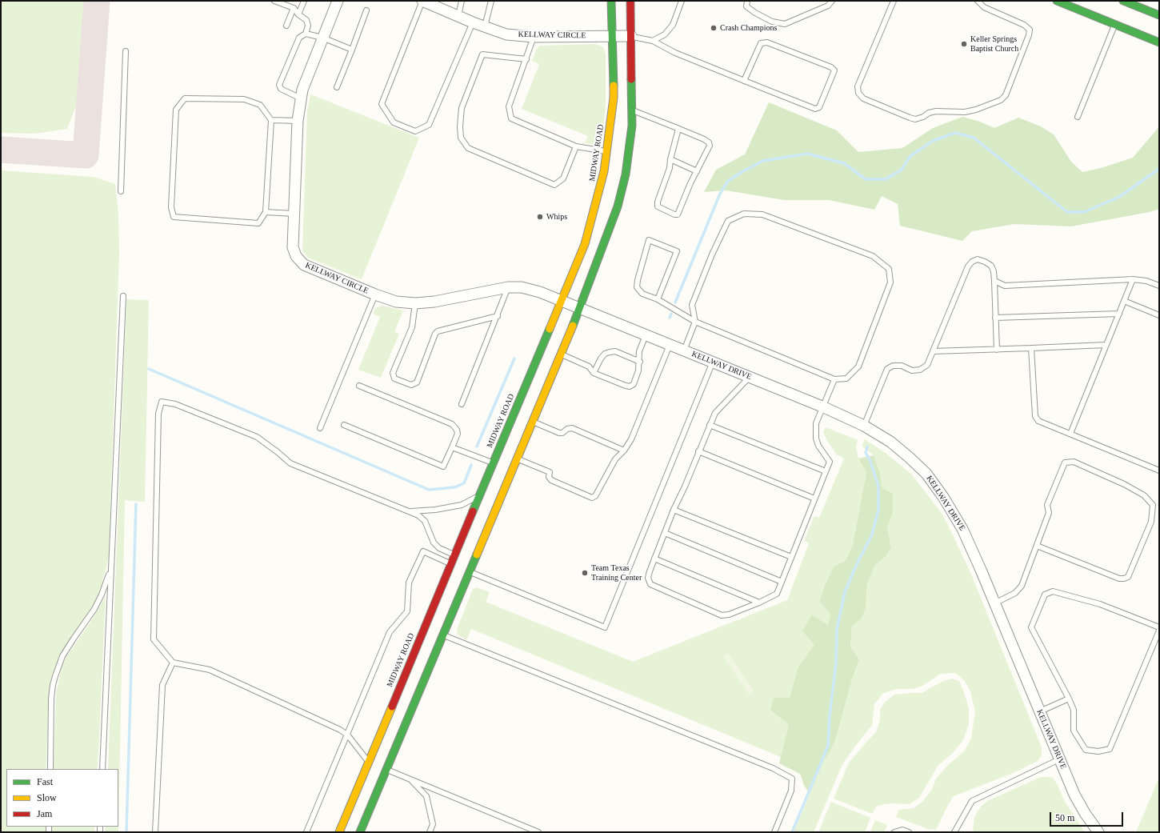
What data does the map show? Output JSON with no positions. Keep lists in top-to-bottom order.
{
  "streets": {
    "main road": ["MIDWAY ROAD"],
    "street": ["KELLWAY CIRCLE", "KELLWAY DRIVE"]
  },
  "crossings": [
    ["KELLWAY CIRCLE", "MIDWAY ROAD"],
    ["KELLWAY CIRCLE", "KELLWAY DRIVE"]
  ],
  "places": [
    "Crash Champions",
    "Keller Springs Baptist Church",
    "Whips",
    "Team Texas Training Center"
  ],
  "legend": ["Fast", "Slow", "Jam"],
  "scale_bar": "50 m"
}
